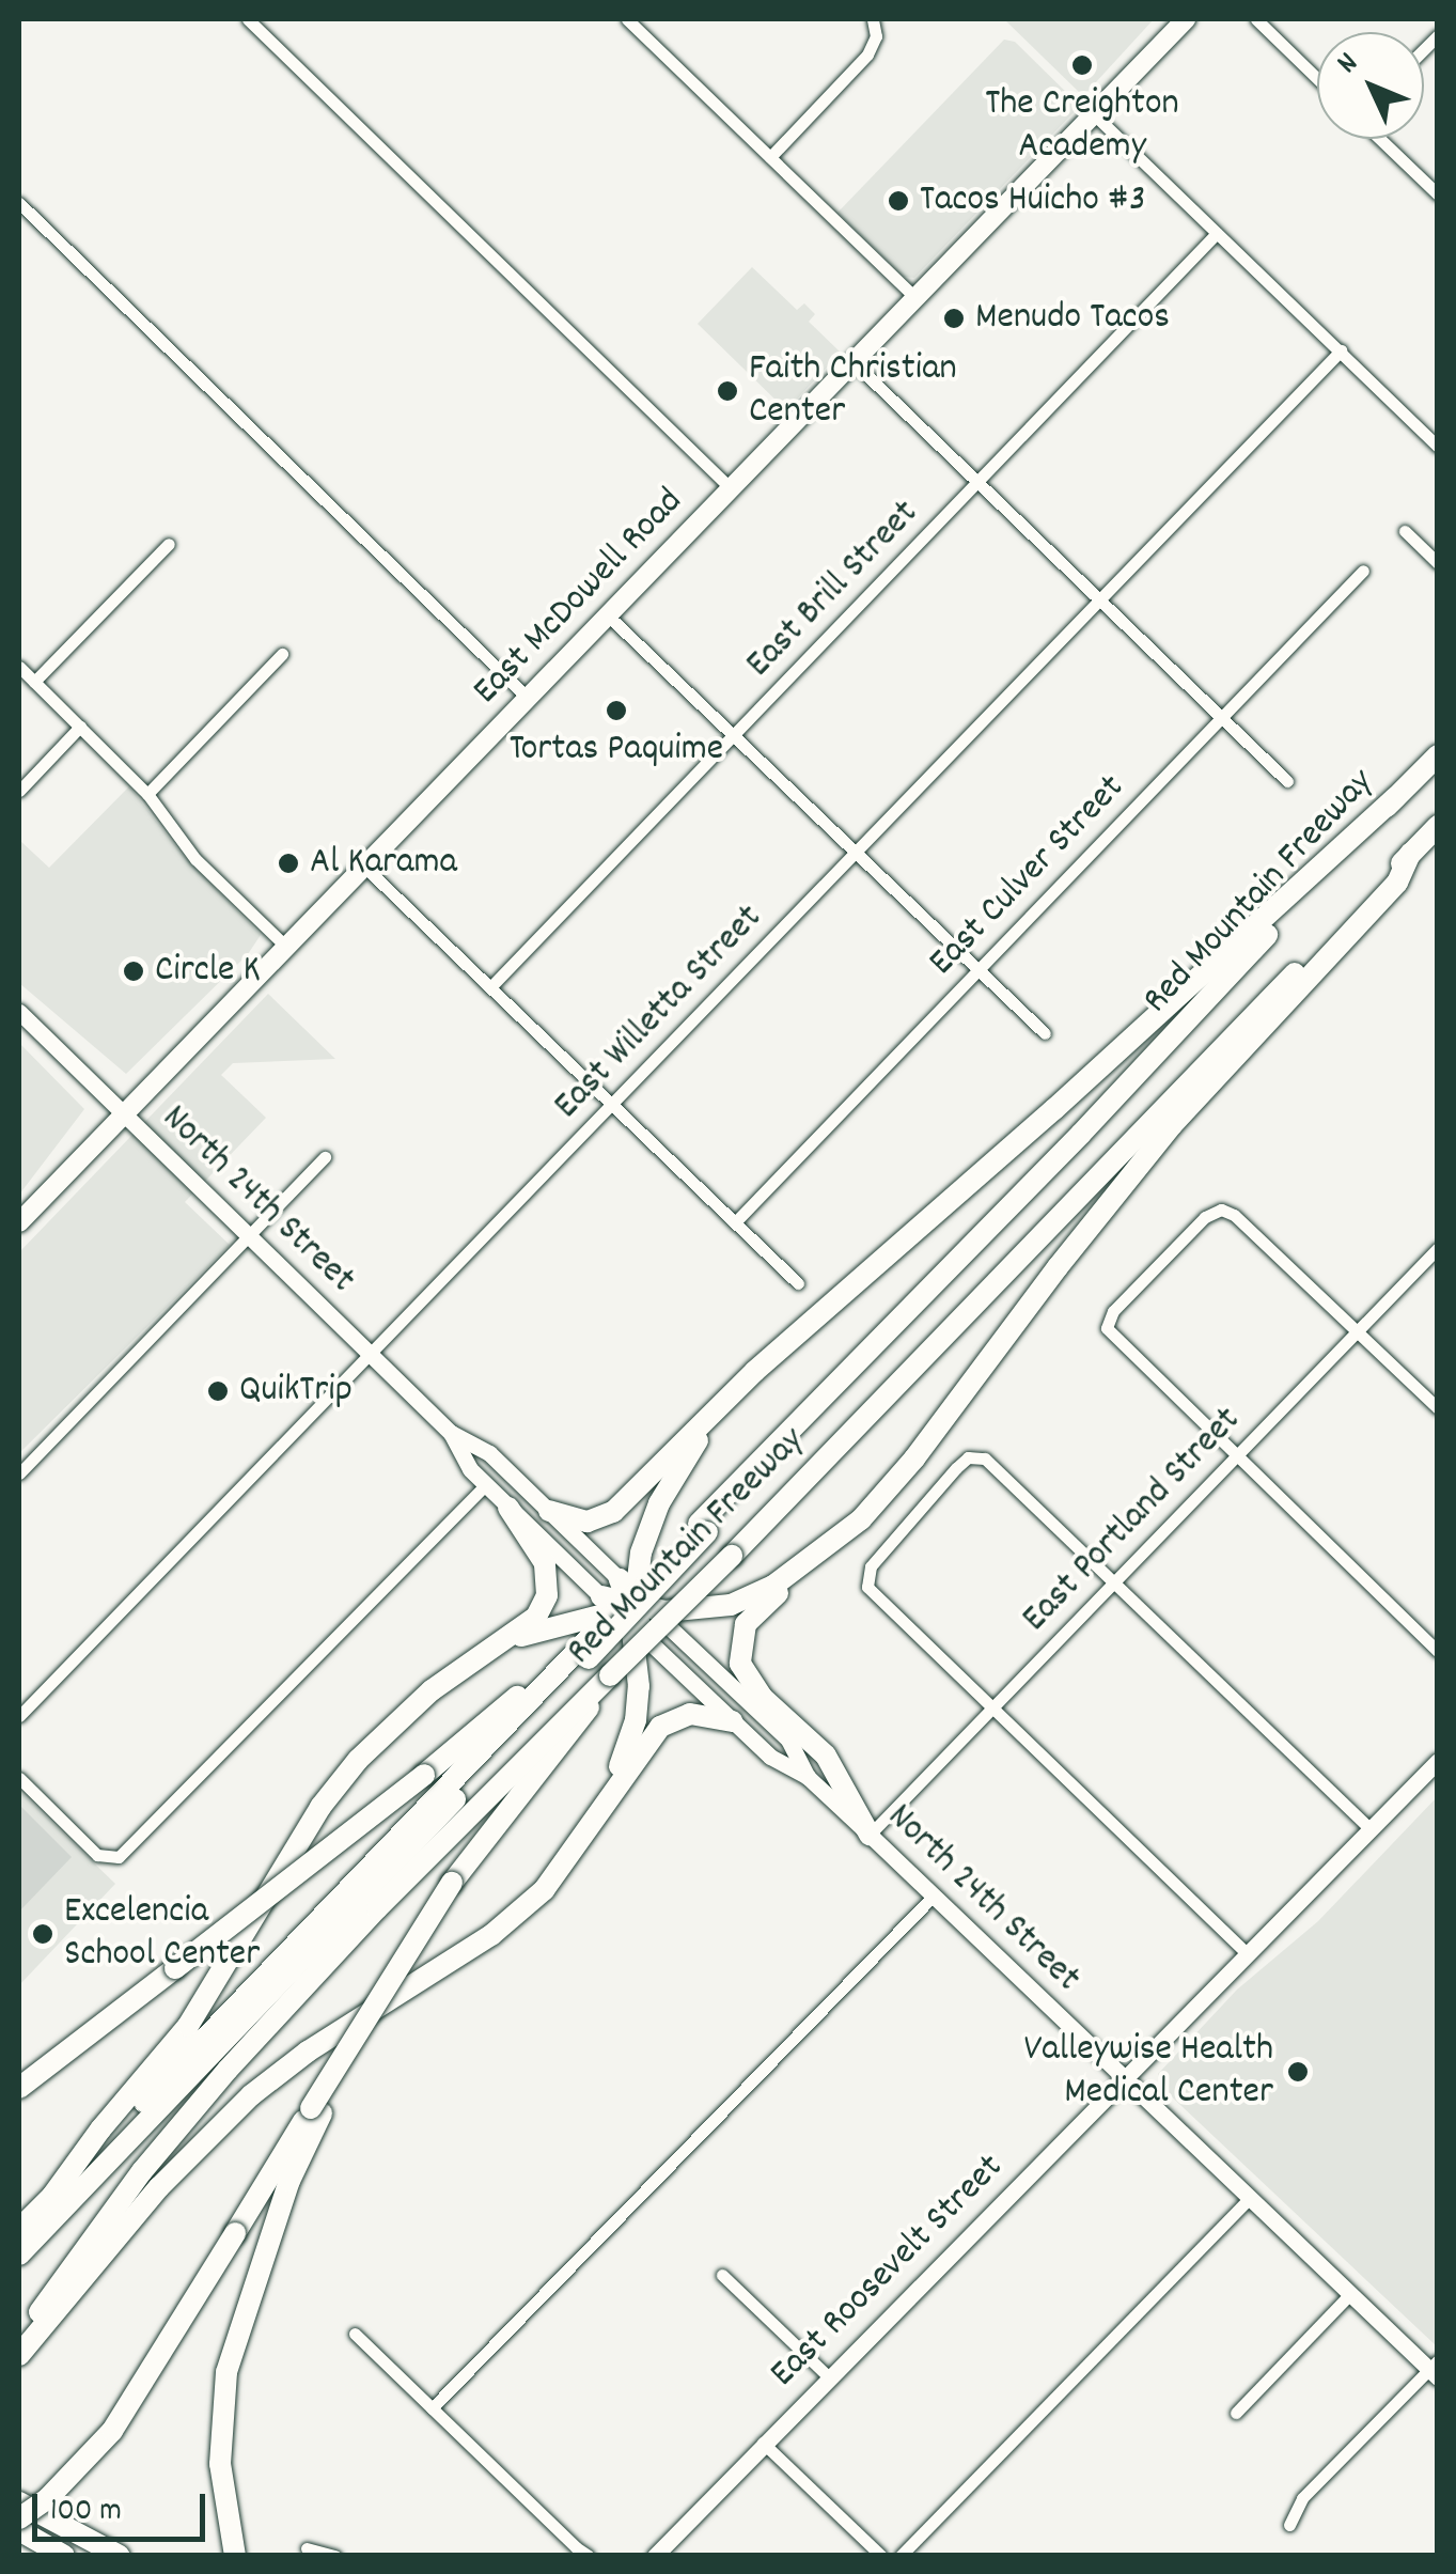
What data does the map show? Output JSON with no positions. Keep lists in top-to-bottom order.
{
  "streets": {
    "highway": ["Red Mountain Freeway"],
    "main road": ["East McDowell Road", "North 24th Street", "East Roosevelt Street"],
    "street": [
      "East Brill Street",
      "East Culver Street",
      "East Willetta Street",
      "East Portland Street"
    ]
  },
  "crossings": [
    ["East McDowell Road", "North 24th Street"],
    ["Red Mountain Freeway", "North 24th Street"],
    ["East Willetta Street", "North 24th Street"],
    ["North 24th Street", "East Portland Street"],
    ["North 24th Street", "East Roosevelt Street"]
  ],
  "places": [
    "The Creighton Academy",
    "Tacos Huicho #3",
    "Menudo Tacos",
    "Faith Christian Center",
    "Tortas Paquime",
    "Al Karama",
    "Circle K",
    "QuikTrip",
    "Excelencia School Center",
    "Valleywise Health Medical Center"
  ],
  "scale_bar": "100 m",
  "north": "top left"
}
